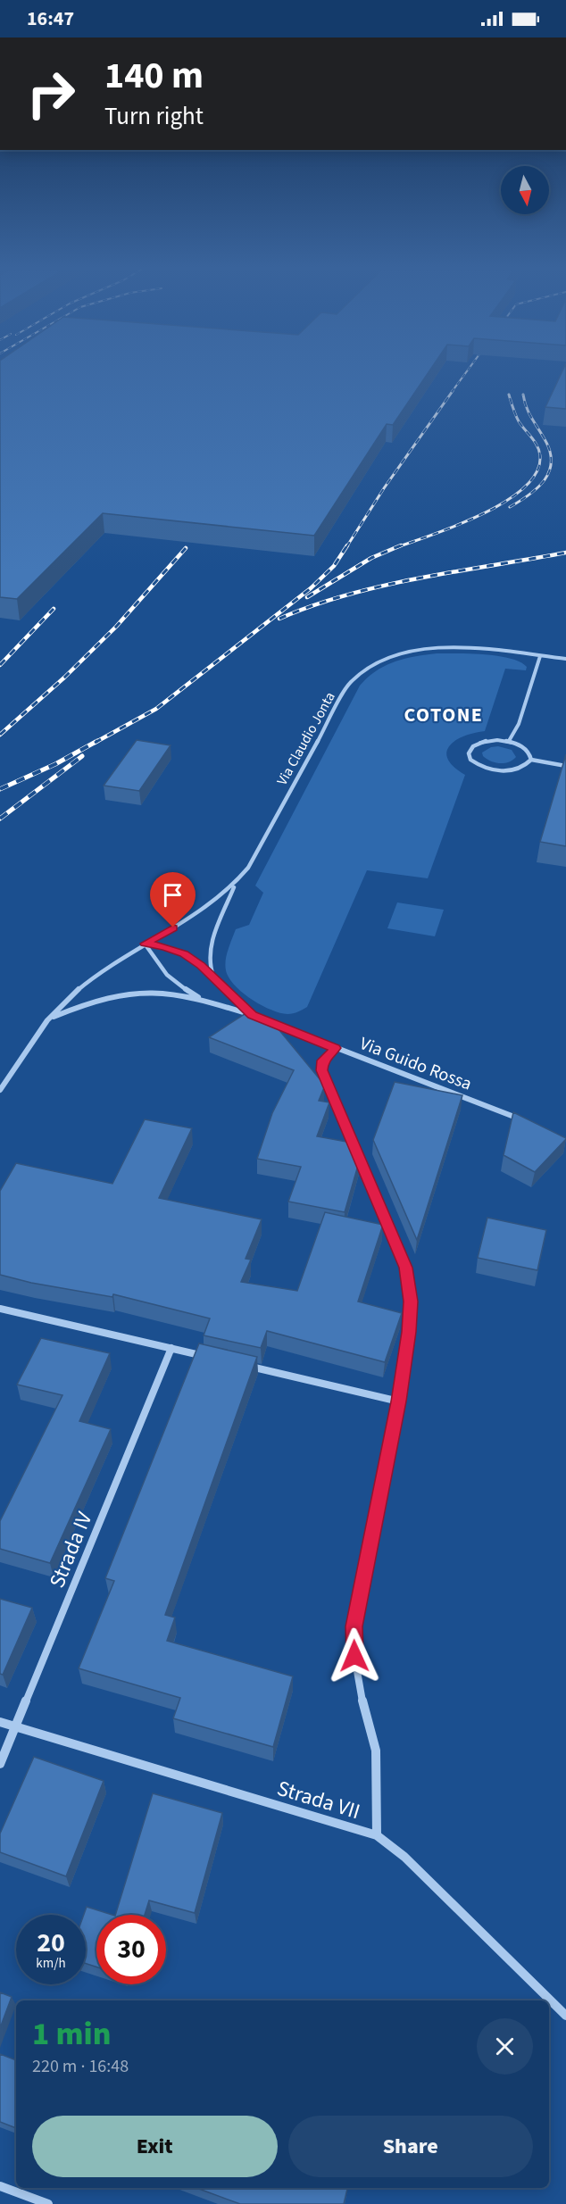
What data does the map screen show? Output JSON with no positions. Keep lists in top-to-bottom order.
{
  "streets": {
    "street": [
      "Via Claudio Jonta",
      "Via Guido Rossa",
      "Strada IV",
      "Strada VII"
    ]
  },
  "crossings": [
    ["Via Claudio Jonta", "Via Guido Rossa"],
    ["Strada IV", "Strada VII"]
  ],
  "districts": ["COTONE"],
  "north": "bottom",
  "page": {
    "status": "16:47",
    "turn": ["140 m", "Turn right"],
    "speed": "20 km/h",
    "limit": "30",
    "heading": ["1 min", "220 m · 16:48"],
    "buttons": ["Exit", "Share"]
  }
}
